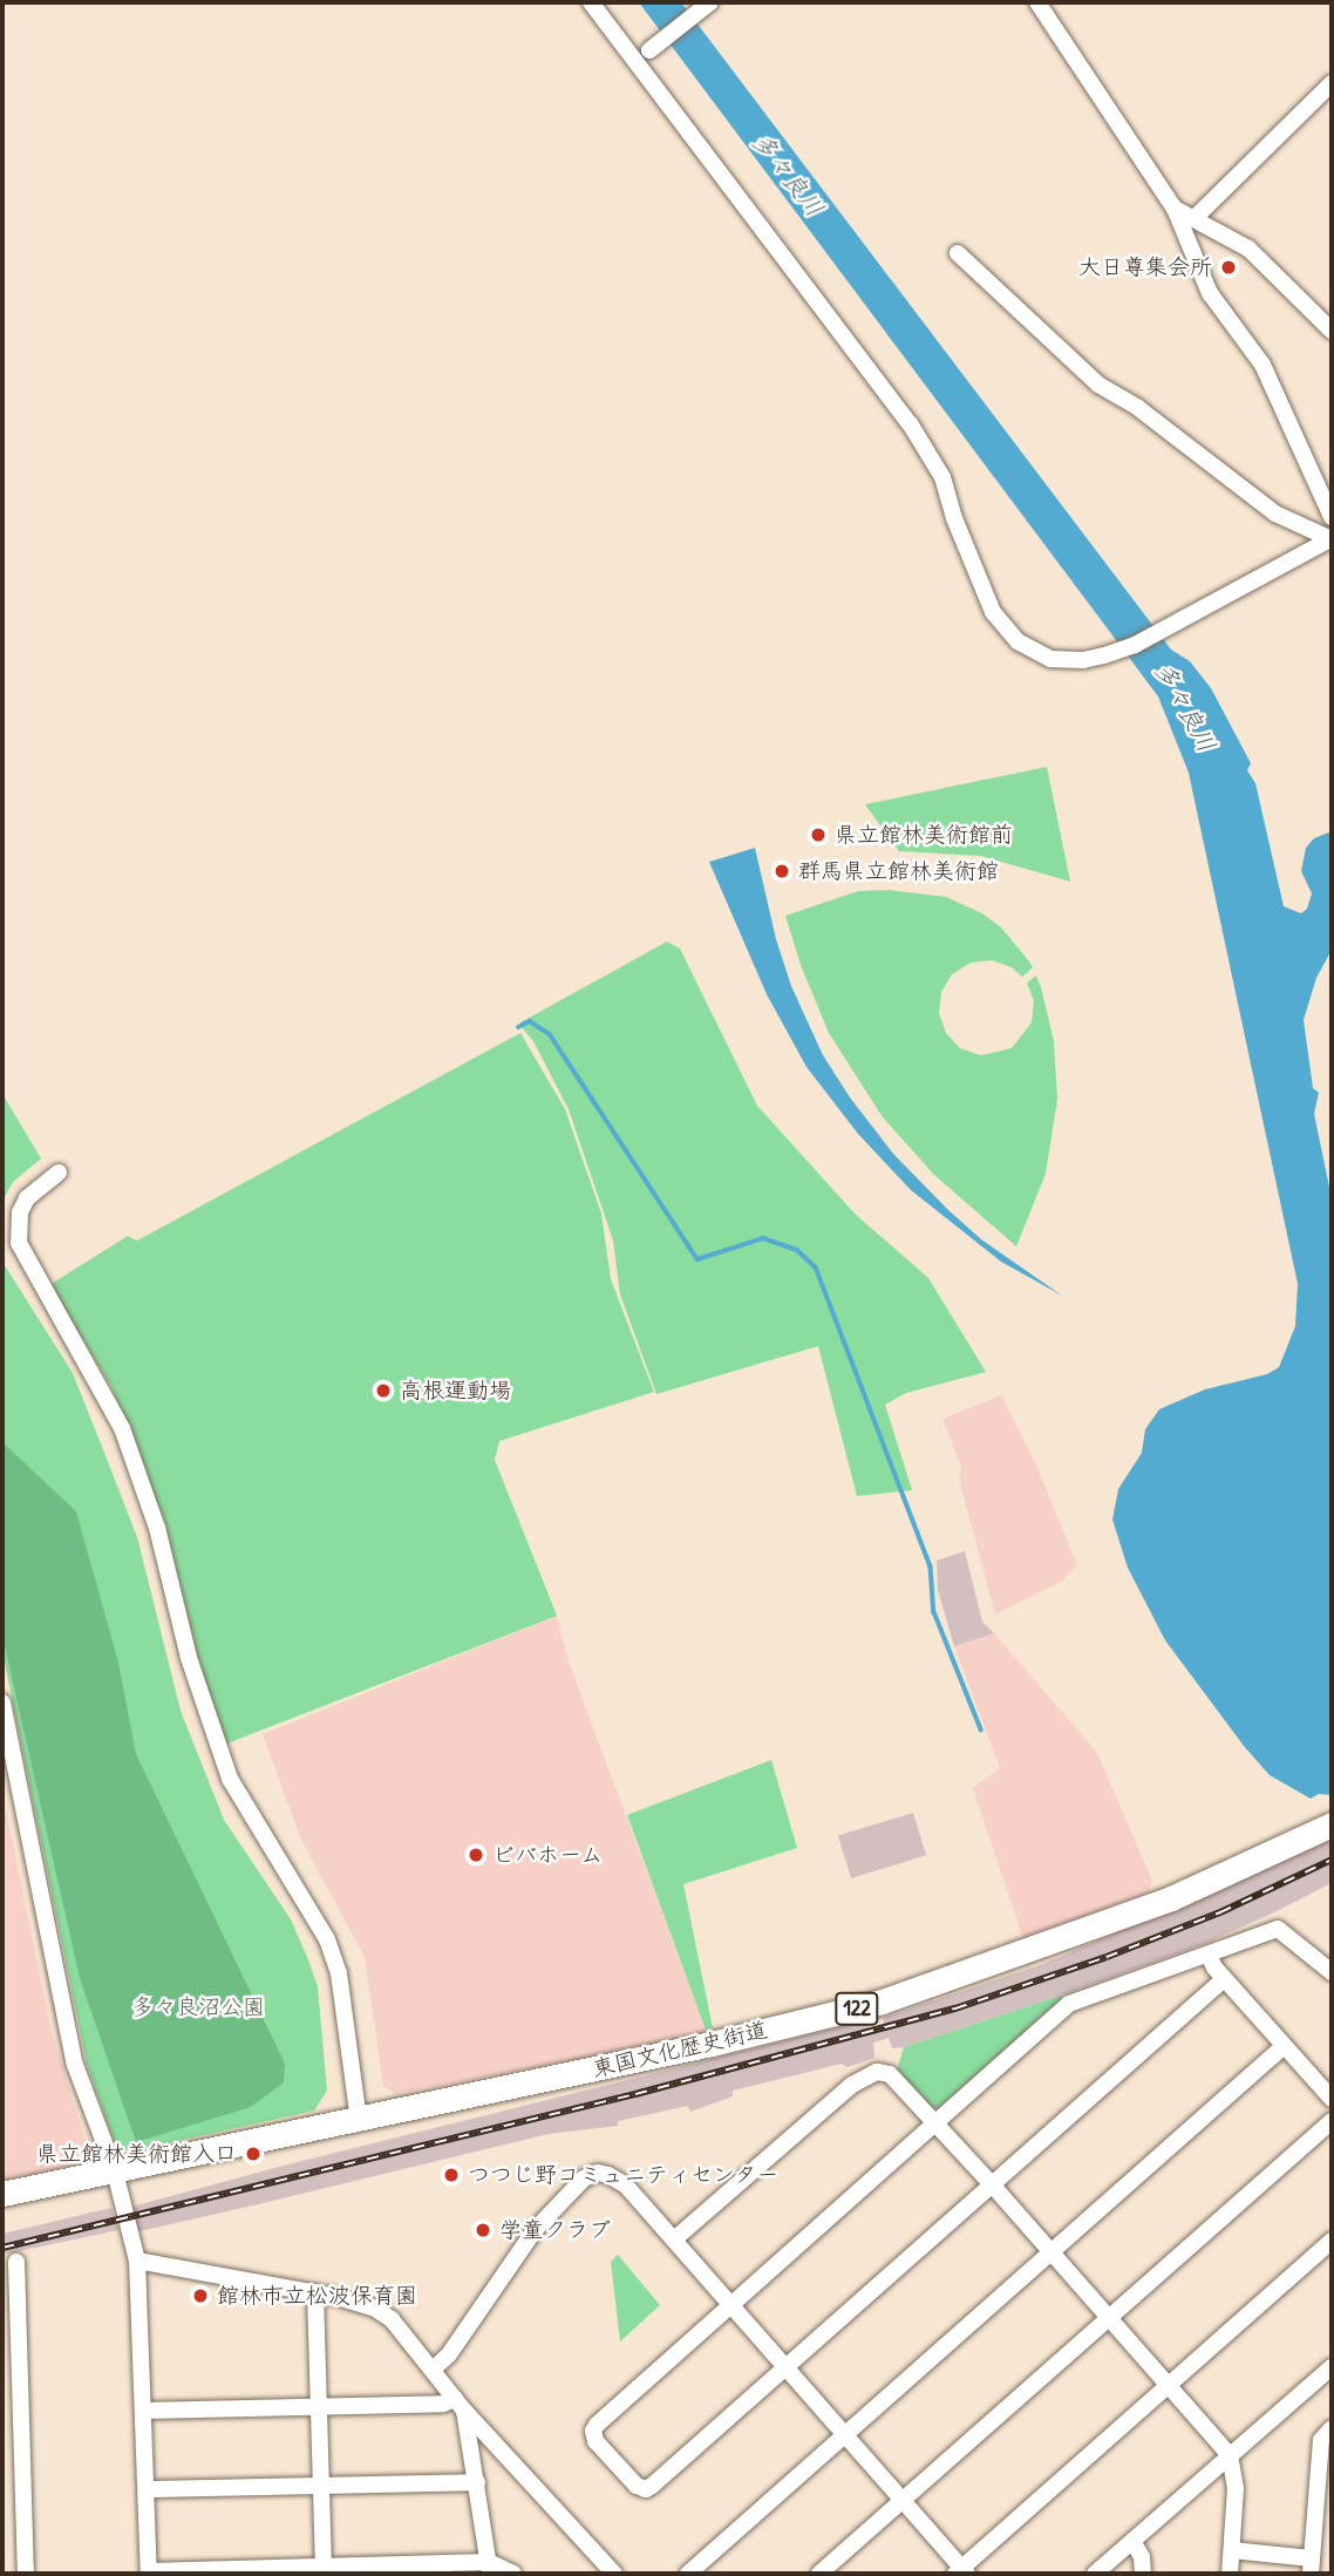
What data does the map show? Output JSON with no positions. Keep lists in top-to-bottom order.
{
  "streets": {
    "highway": ["122", "東国文化歴史街道"]
  },
  "water": ["多々良川"],
  "parks": ["多々良沼公園"],
  "places": [
    "大日尊集会所",
    "県立館林美術館前",
    "群馬県立館林美術館",
    "高根運動場",
    "ビバホーム",
    "県立館林美術館入口",
    "つつじ野コミュニティセンター",
    "学童クラブ",
    "館林市立松波保育園"
  ]
}
